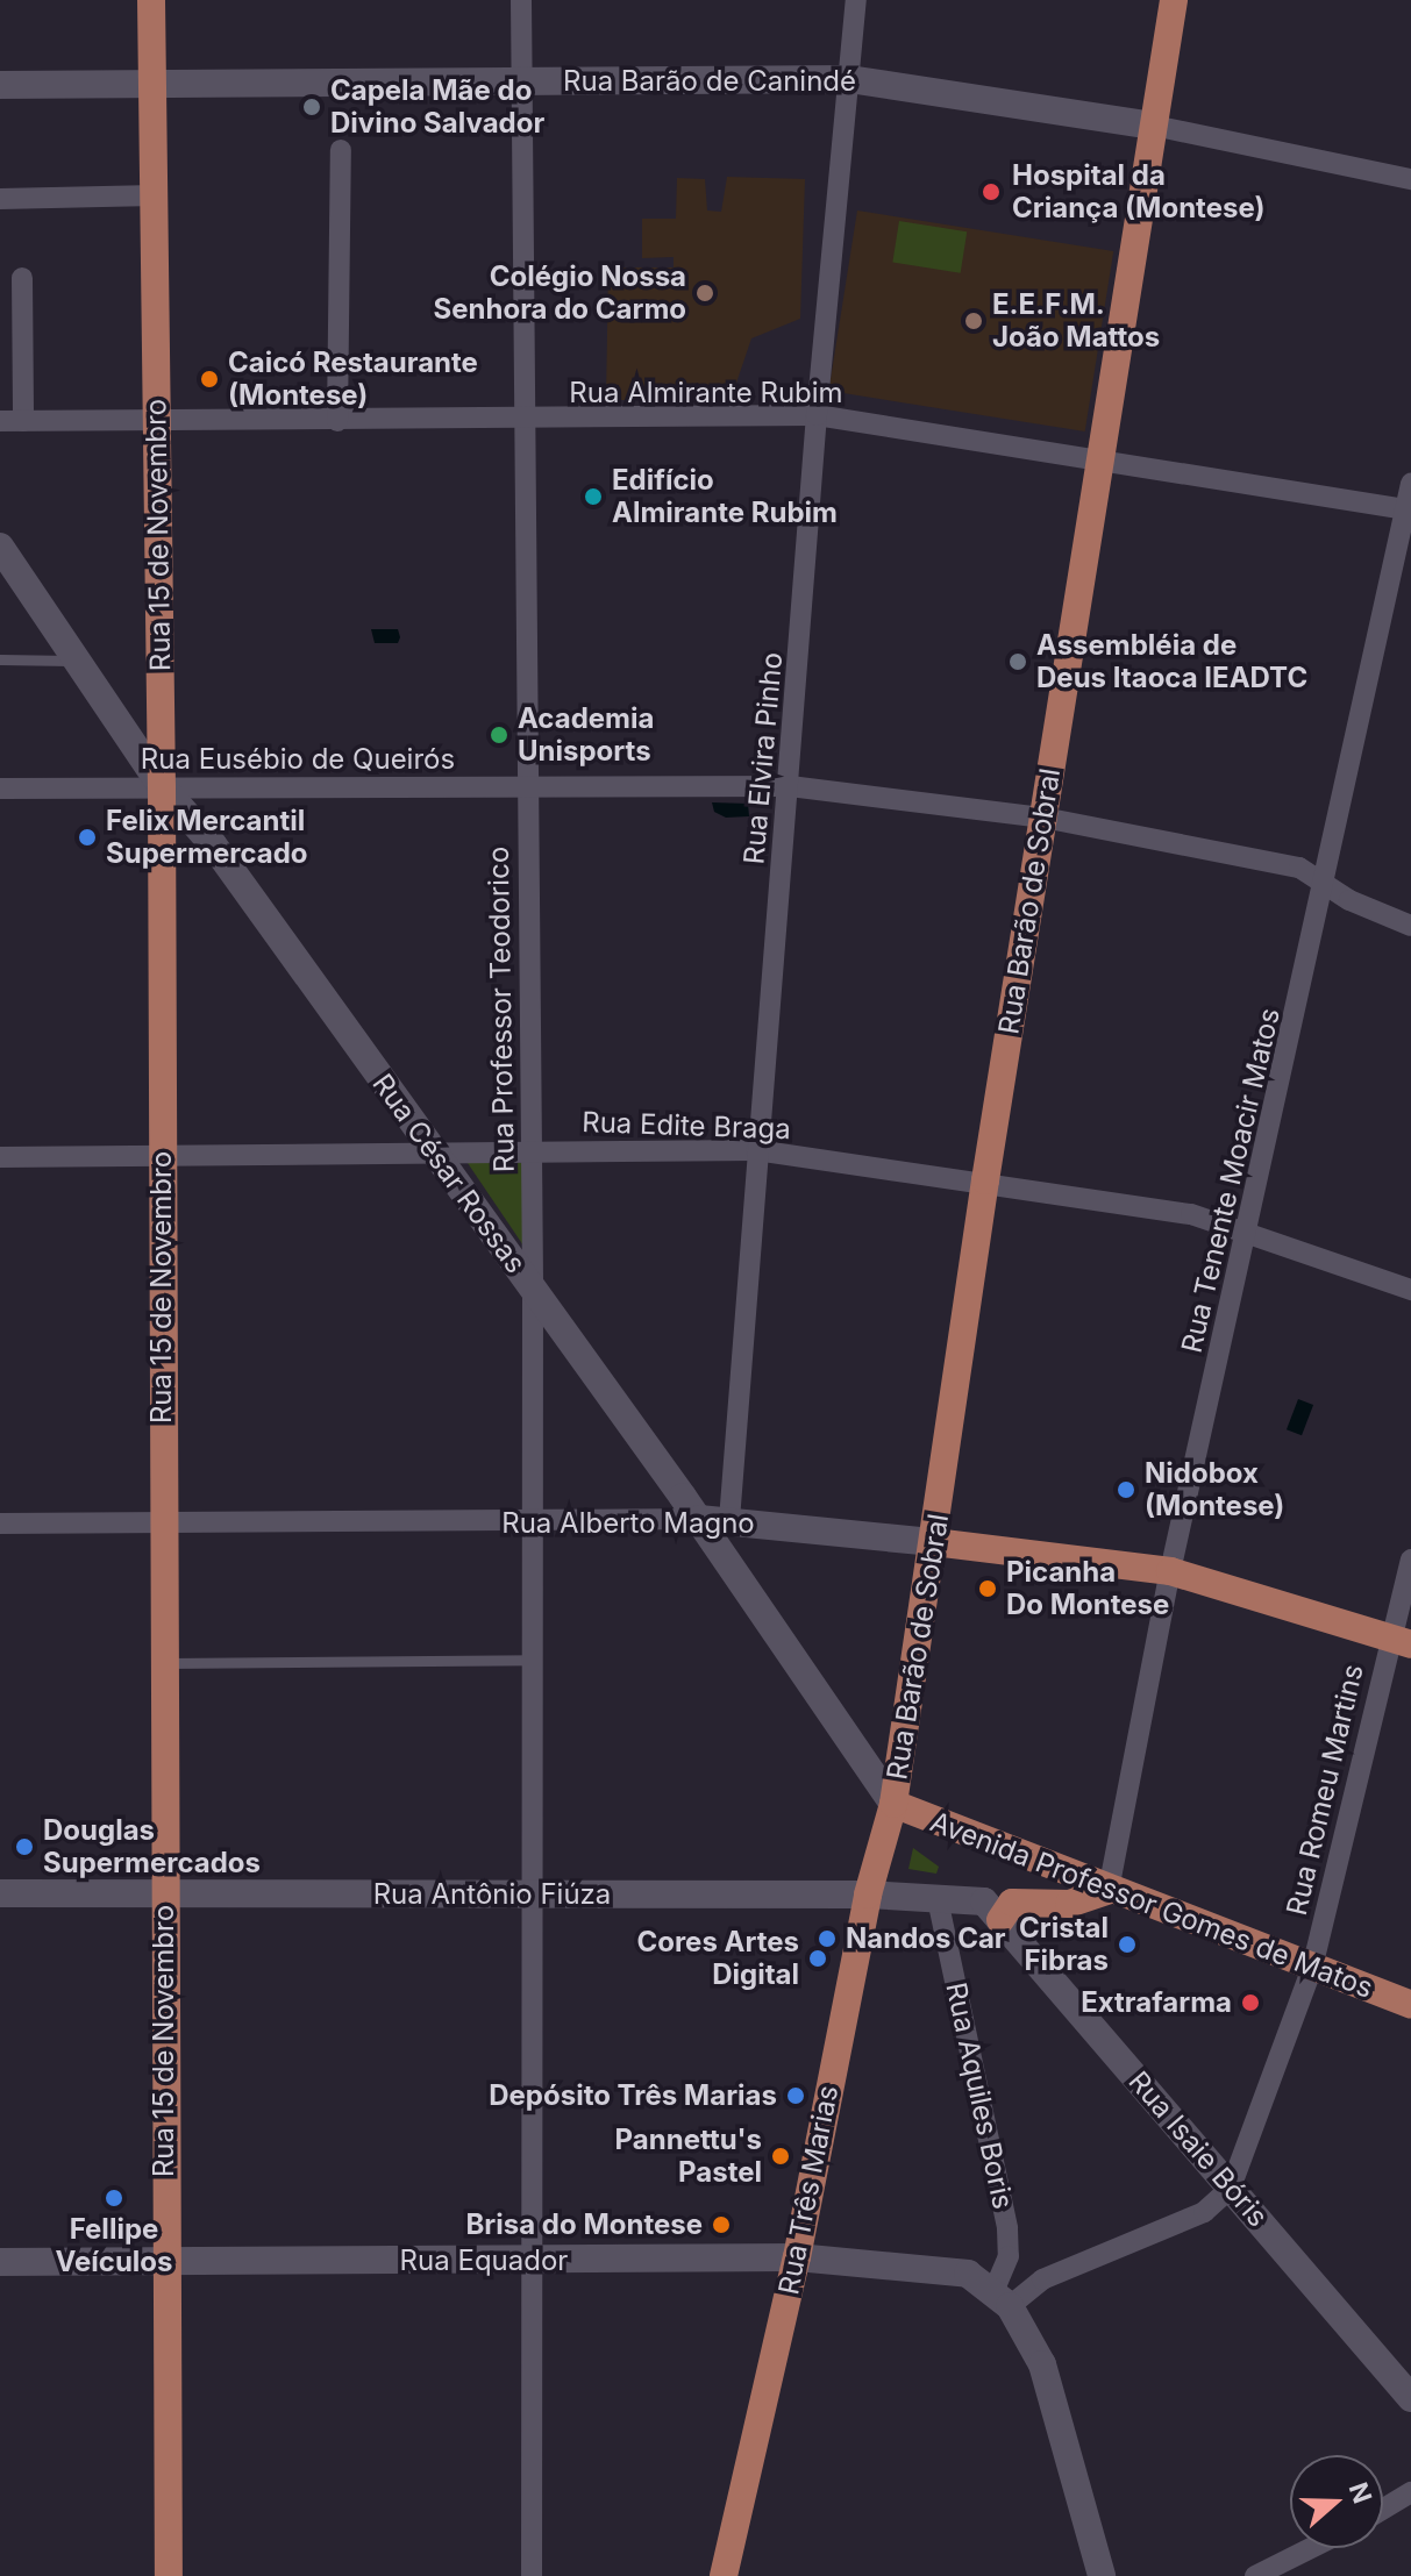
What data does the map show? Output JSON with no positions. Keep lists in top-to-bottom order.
{
  "streets": {
    "main road": [
      "Rua Barão de Canindé",
      "Rua 15 de Novembro",
      "Rua Barão de Sobral",
      "Rua César Rossas",
      "Rua Alberto Magno",
      "Rua Antônio Fiúza",
      "Avenida Professor Gomes de Matos",
      "Rua Isaie Bóris",
      "Rua Três Marias",
      "Rua Equador"
    ],
    "street": [
      "Rua Almirante Rubim",
      "Rua Elvira Pinho",
      "Rua Eusébio de Queirós",
      "Rua Professor Teodorico",
      "Rua Edite Braga",
      "Rua Tenente Moacir Matos",
      "Rua Romeu Martins",
      "Rua Aquiles Boris"
    ]
  },
  "crossings": [
    ["Rua Barão de Canindé", "Rua 15 de Novembro"],
    ["Rua Barão de Canindé", "Rua Elvira Pinho"],
    ["Rua Barão de Canindé", "Rua Barão de Sobral"],
    ["Rua Barão de Canindé", "Rua Professor Teodorico"],
    ["Rua Almirante Rubim", "Rua 15 de Novembro"],
    ["Rua Almirante Rubim", "Rua Elvira Pinho"],
    ["Rua Almirante Rubim", "Rua Barão de Sobral"],
    ["Rua Almirante Rubim", "Rua Professor Teodorico"],
    ["Rua Almirante Rubim", "Rua Tenente Moacir Matos"],
    ["Rua 15 de Novembro", "Rua Eusébio de Queirós"],
    ["Rua 15 de Novembro", "Rua Edite Braga"],
    ["Rua 15 de Novembro", "Rua César Rossas"],
    ["Rua 15 de Novembro", "Rua Alberto Magno"],
    ["Rua 15 de Novembro", "Rua Antônio Fiúza"],
    ["Rua 15 de Novembro", "Rua Equador"],
    ["Rua Elvira Pinho", "Rua Eusébio de Queirós"],
    ["Rua Elvira Pinho", "Rua Edite Braga"],
    ["Rua Elvira Pinho", "Rua Alberto Magno"],
    ["Rua Eusébio de Queirós", "Rua Barão de Sobral"],
    ["Rua Eusébio de Queirós", "Rua Professor Teodorico"],
    ["Rua Eusébio de Queirós", "Rua César Rossas"],
    ["Rua Eusébio de Queirós", "Rua Tenente Moacir Matos"],
    ["Rua Barão de Sobral", "Rua Edite Braga"],
    ["Rua Barão de Sobral", "Rua César Rossas"],
    ["Rua Barão de Sobral", "Rua Alberto Magno"],
    ["Rua Barão de Sobral", "Avenida Professor Gomes de Matos"],
    ["Rua Barão de Sobral", "Rua Três Marias"],
    ["Rua Professor Teodorico", "Rua Edite Braga"],
    ["Rua Professor Teodorico", "Rua César Rossas"],
    ["Rua Professor Teodorico", "Rua Alberto Magno"],
    ["Rua Professor Teodorico", "Rua Antônio Fiúza"],
    ["Rua Professor Teodorico", "Rua Equador"],
    ["Rua Edite Braga", "Rua César Rossas"],
    ["Rua Edite Braga", "Rua Tenente Moacir Matos"],
    ["Rua César Rossas", "Rua Alberto Magno"],
    ["Rua César Rossas", "Avenida Professor Gomes de Matos"],
    ["Rua César Rossas", "Rua Três Marias"],
    ["Rua Tenente Moacir Matos", "Rua Alberto Magno"],
    ["Rua Tenente Moacir Matos", "Avenida Professor Gomes de Matos"],
    ["Rua Alberto Magno", "Rua Romeu Martins"],
    ["Rua Romeu Martins", "Avenida Professor Gomes de Matos"],
    ["Rua Romeu Martins", "Rua Isaie Bóris"],
    ["Rua Antônio Fiúza", "Rua Aquiles Boris"],
    ["Rua Antônio Fiúza", "Rua Isaie Bóris"],
    ["Rua Antônio Fiúza", "Rua Três Marias"],
    ["Avenida Professor Gomes de Matos", "Rua Três Marias"],
    ["Rua Aquiles Boris", "Rua Equador"],
    ["Rua Três Marias", "Rua Equador"]
  ],
  "places": [
    "Capela Mãe do Divino Salvador",
    "Hospital da Criança (Montese)",
    "Colégio Nossa Senhora do Carmo",
    "E.E.F.M. João Mattos",
    "Caicó Restaurante (Montese)",
    "Edifício Almirante Rubim",
    "Assembléia de Deus Itaoca IEADTC",
    "Academia Unisports",
    "Felix Mercantil Supermercado",
    "Nidobox (Montese)",
    "Picanha Do Montese",
    "Douglas Supermercados",
    "Nandos Car",
    "Cristal Fibras",
    "Cores Artes Digital",
    "Extrafarma",
    "Depósito Três Marias",
    "Pannettu's Pastel",
    "Fellipe Veículos",
    "Brisa do Montese"
  ],
  "north": "right"
}
